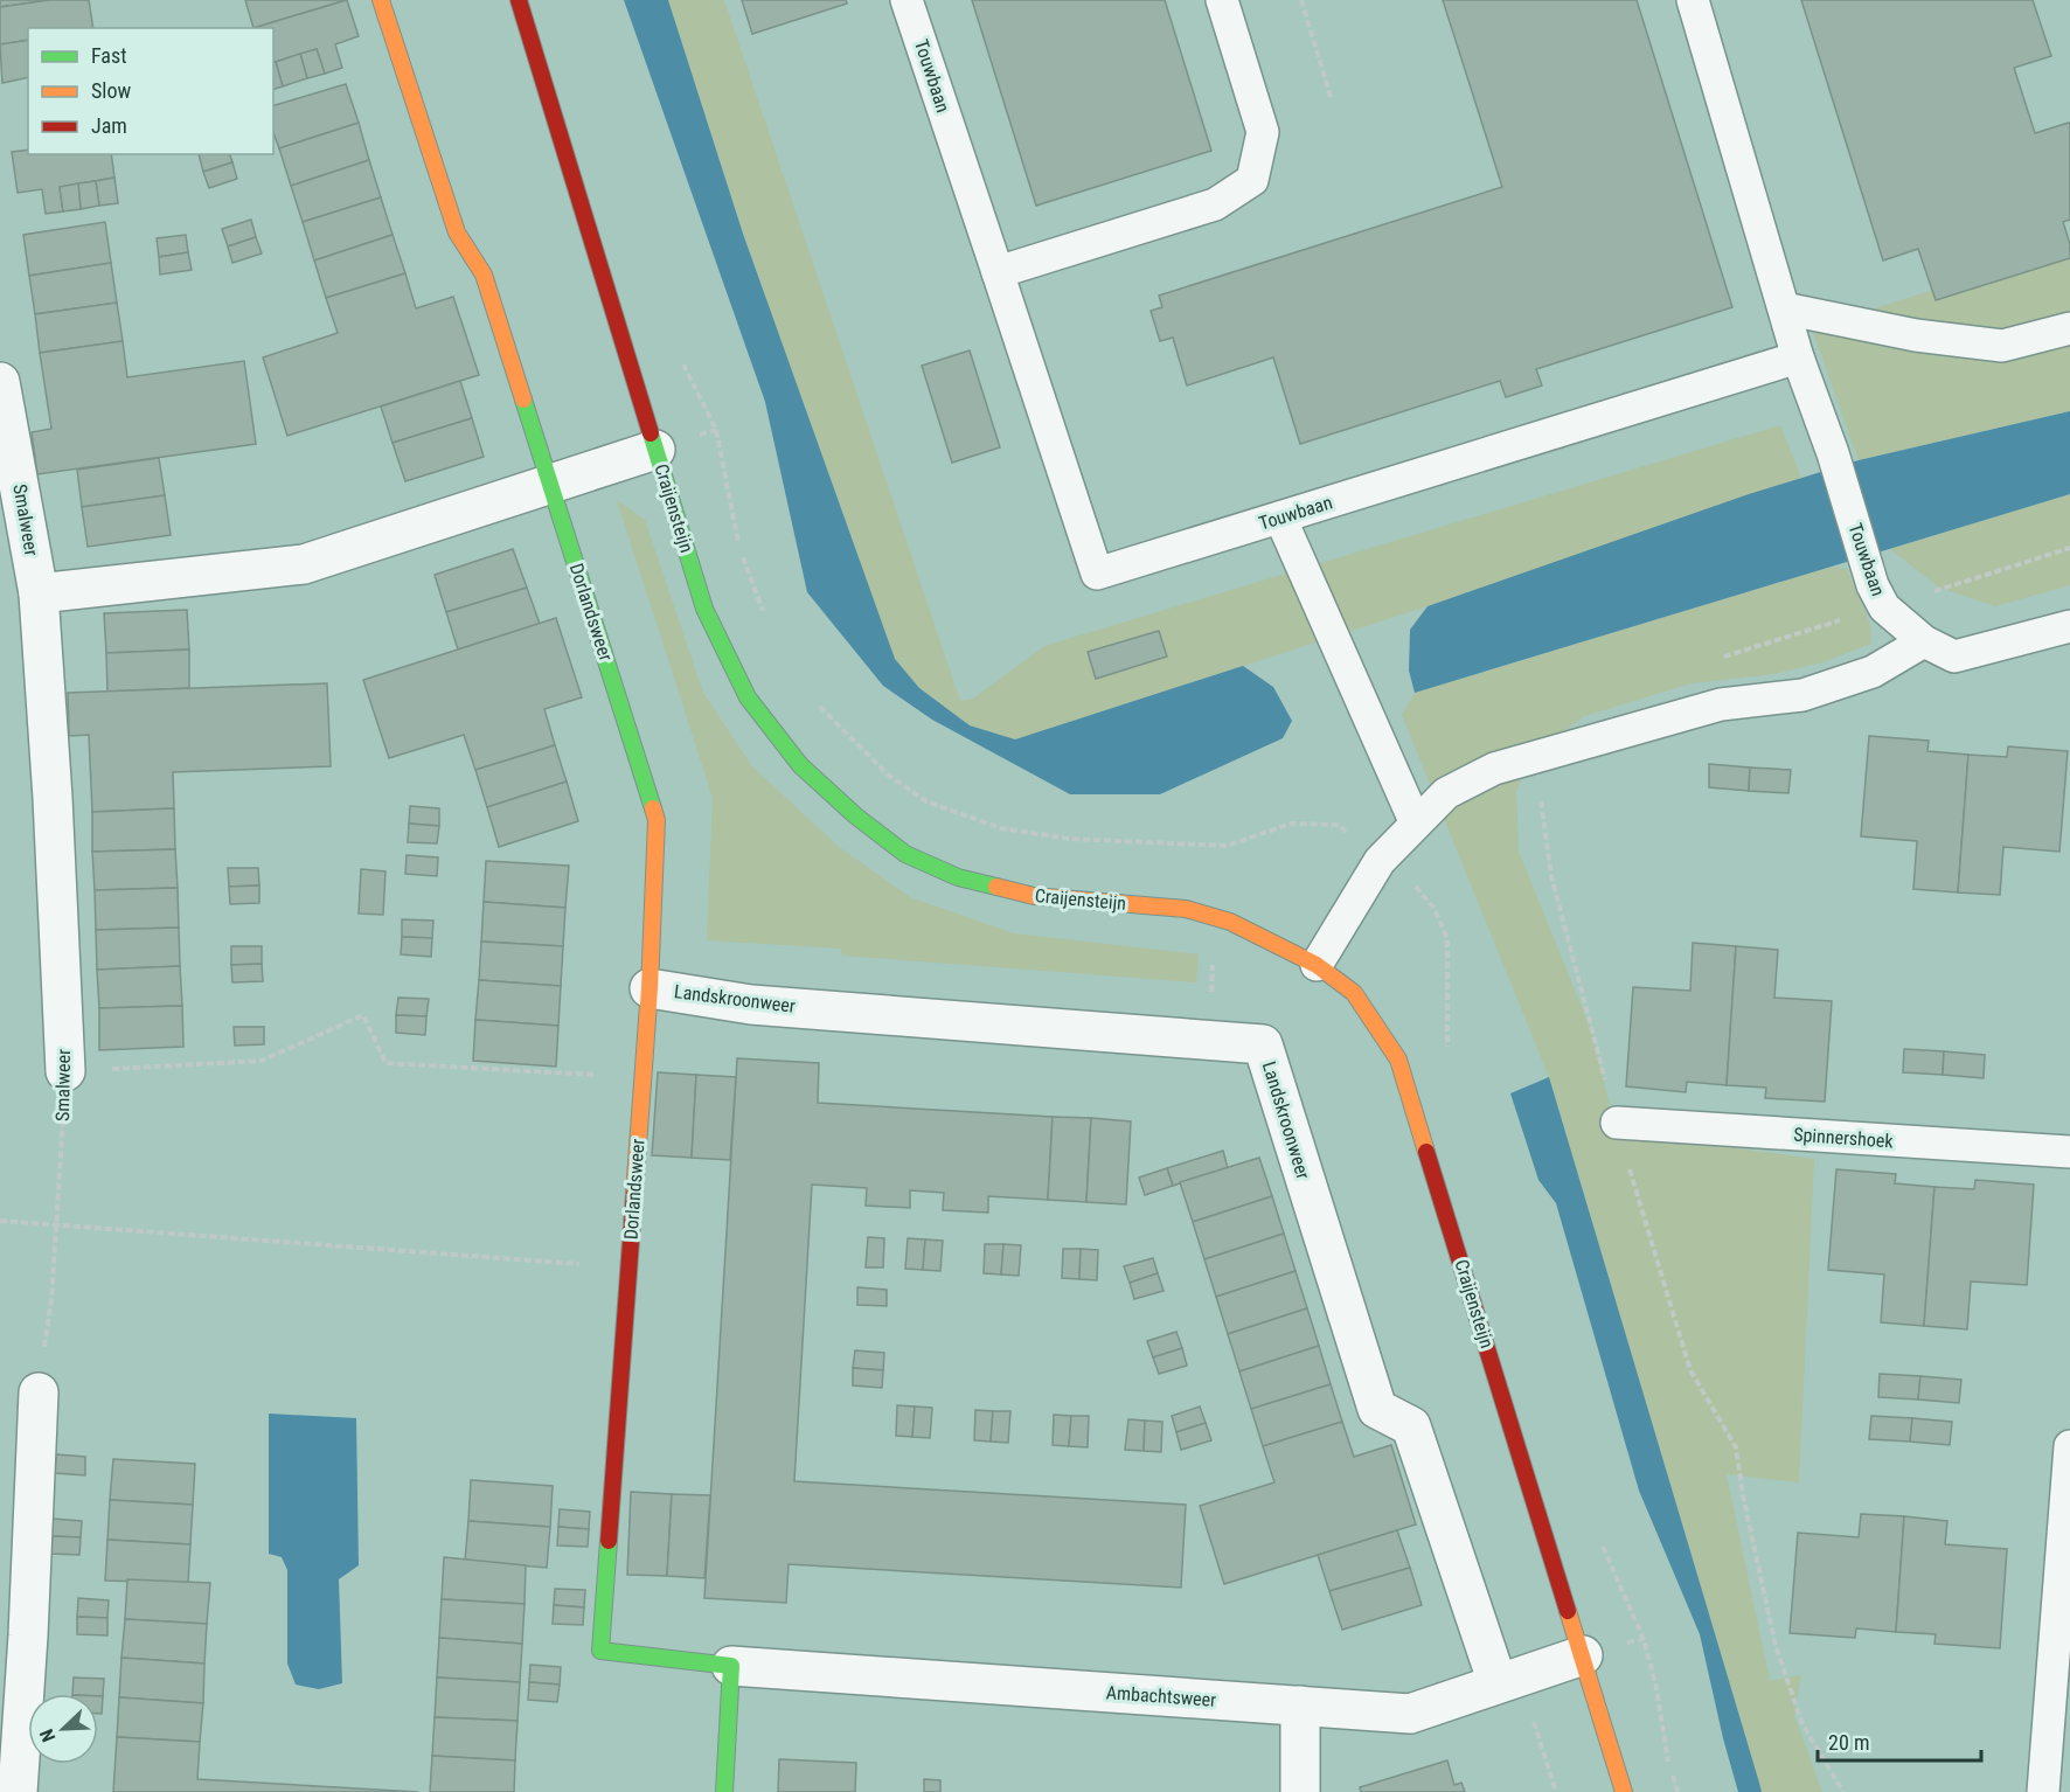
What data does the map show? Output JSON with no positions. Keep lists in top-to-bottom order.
{
  "streets": {
    "street": [
      "Craijensteijn",
      "Smalweer",
      "Dorlandsweer",
      "Landskroonweer",
      "Ambachtsweer"
    ],
    "lane": ["Touwbaan", "Spinnershoek"]
  },
  "crossings": [
    ["Craijensteijn", "Ambachtsweer"],
    ["Dorlandsweer", "Landskroonweer"],
    ["Dorlandsweer", "Ambachtsweer"],
    ["Landskroonweer", "Ambachtsweer"]
  ],
  "legend": ["Fast", "Slow", "Jam"],
  "scale_bar": "20 m",
  "north": "bottom left"
}
